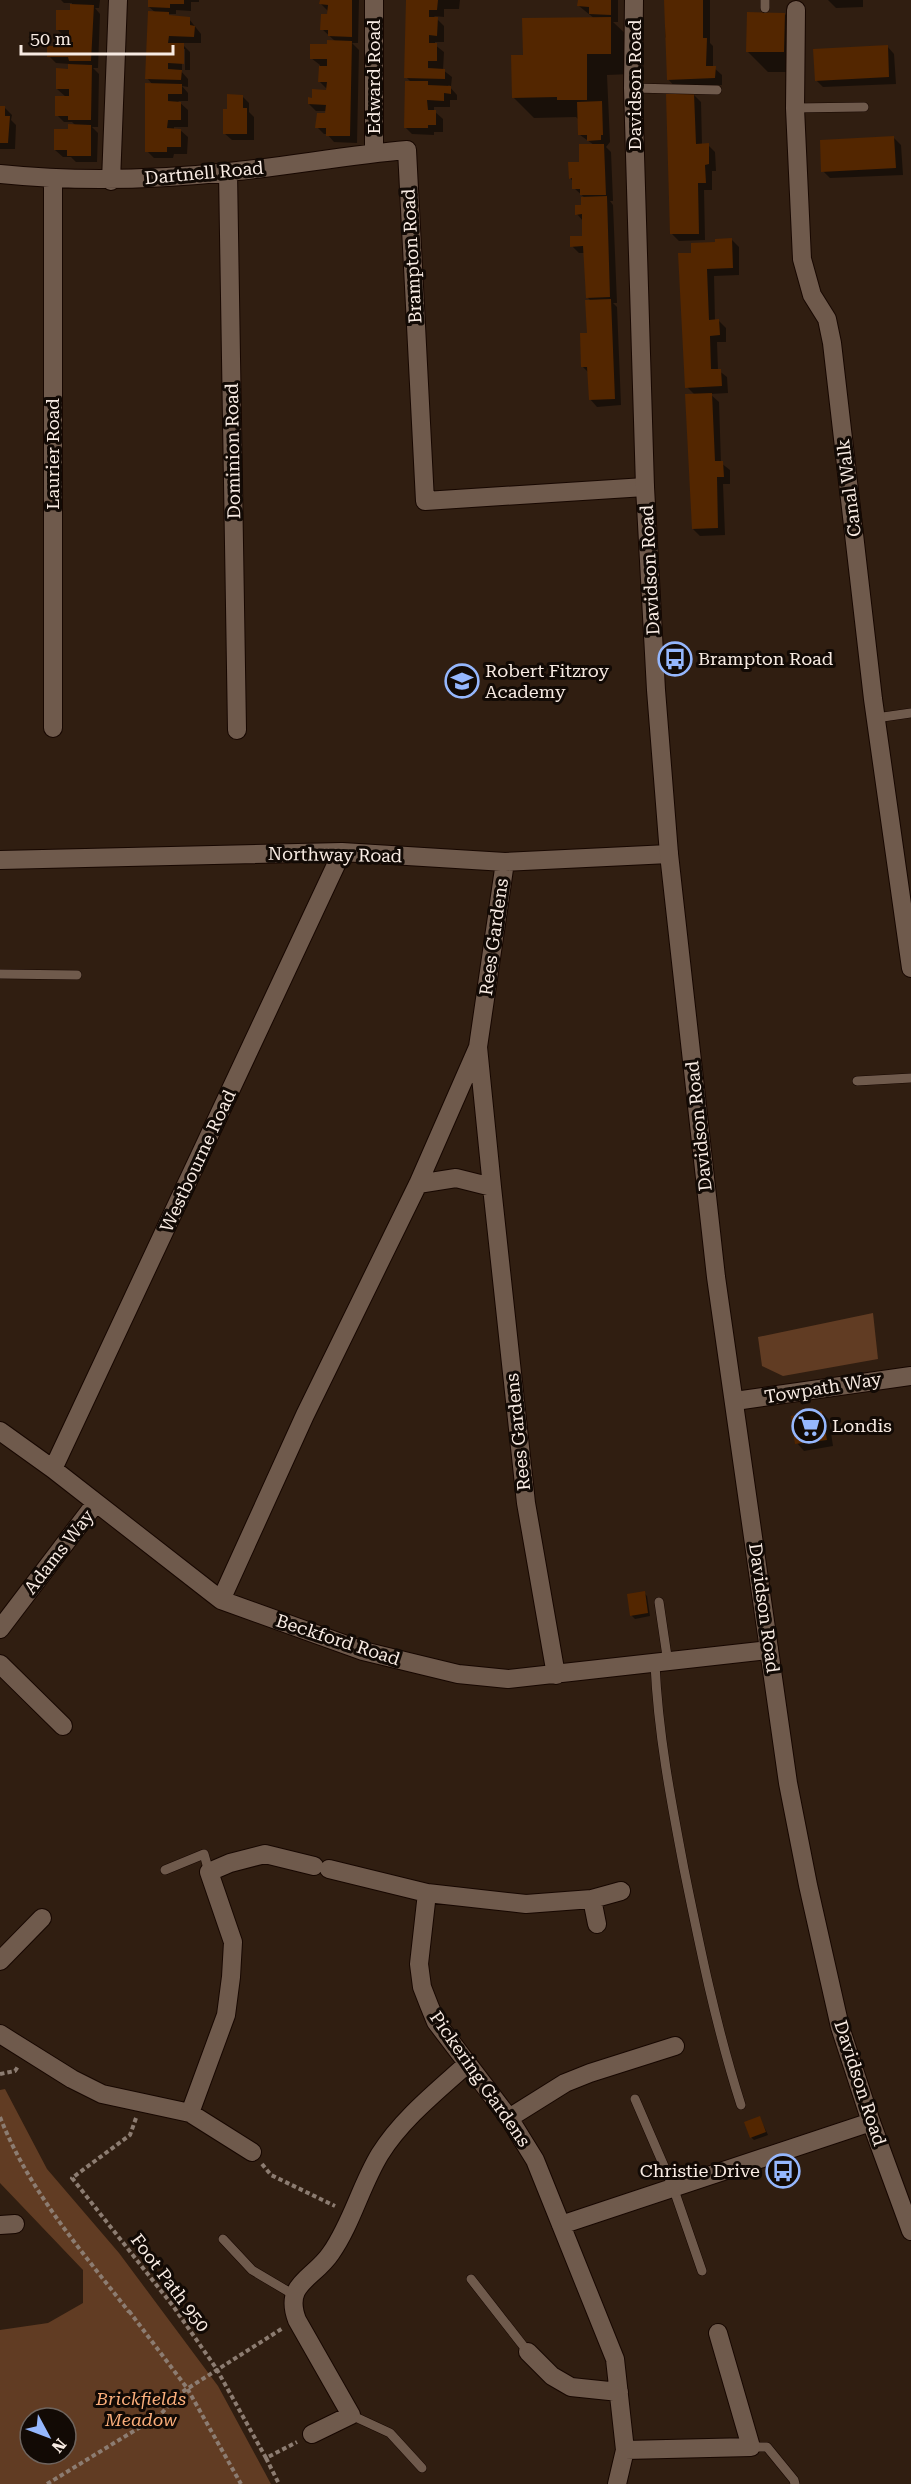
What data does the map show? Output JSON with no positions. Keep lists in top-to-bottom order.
{
  "streets": {
    "street": [
      "Edward Road",
      "Davidson Road",
      "Dartnell Road",
      "Brampton Road",
      "Dominion Road",
      "Laurier Road",
      "Canal Walk",
      "Northway Road",
      "Rees Gardens",
      "Westbourne Road",
      "Towpath Way",
      "Adams Way",
      "Beckford Road",
      "Pickering Gardens"
    ],
    "path": ["Foot Path 950"]
  },
  "crossings": [
    ["Edward Road", "Dartnell Road"],
    ["Davidson Road", "Brampton Road"],
    ["Davidson Road", "Northway Road"],
    ["Davidson Road", "Towpath Way"],
    ["Davidson Road", "Beckford Road"],
    ["Dartnell Road", "Brampton Road"],
    ["Dartnell Road", "Dominion Road"],
    ["Dartnell Road", "Laurier Road"],
    ["Northway Road", "Rees Gardens"],
    ["Northway Road", "Westbourne Road"],
    ["Rees Gardens", "Beckford Road"],
    ["Westbourne Road", "Beckford Road"],
    ["Adams Way", "Beckford Road"]
  ],
  "parks": ["Brickfields Meadow"],
  "places": {
    "bus stop": ["Brampton Road", "Christie Drive"],
    "school or university": ["Robert Fitzroy Academy"],
    "supermarket": ["Londis"]
  },
  "scale_bar": "50 m",
  "north": "bottom right"
}
